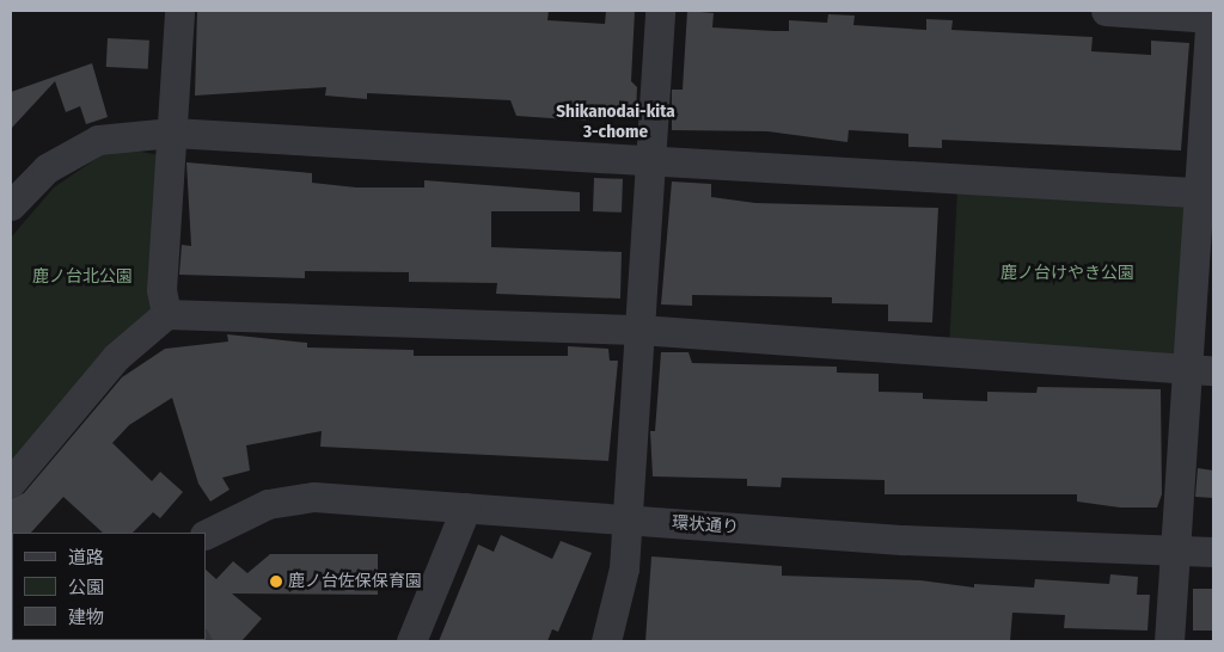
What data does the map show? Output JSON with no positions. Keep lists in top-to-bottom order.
{
  "streets": {
    "street": ["環状通り"]
  },
  "districts": ["Shikanodai-kita 3-chome"],
  "parks": ["鹿ノ台けやき公園", "鹿ノ台北公園"],
  "places": ["鹿ノ台佐保保育園"],
  "legend": ["道路", "公園", "建物"]
}
